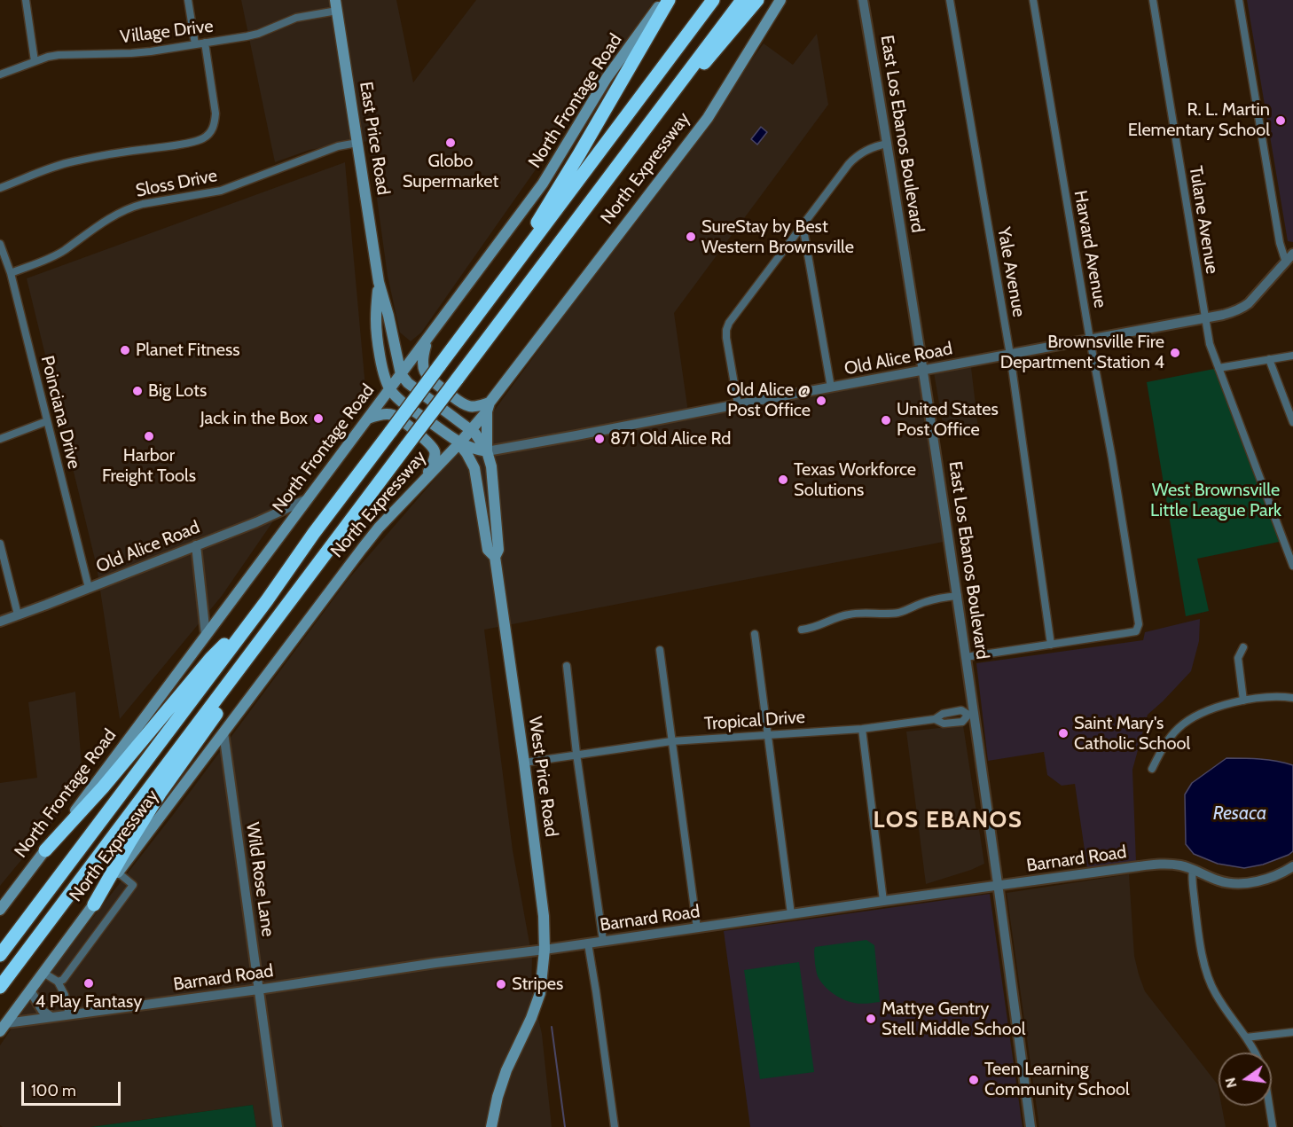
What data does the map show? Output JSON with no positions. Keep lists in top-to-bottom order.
{
  "streets": {
    "highway": ["North Expressway"],
    "main road": ["North Frontage Road", "East Price Road", "West Price Road"],
    "street": [
      "Village Drive",
      "East Los Ebanos Boulevard",
      "Sloss Drive",
      "Tulane Avenue",
      "Harvard Avenue",
      "Yale Avenue",
      "Old Alice Road",
      "Poinciana Drive",
      "Tropical Drive",
      "Barnard Road",
      "Wild Rose Lane"
    ]
  },
  "crossings": [
    ["Village Drive", "East Price Road"],
    ["North Frontage Road", "East Price Road"],
    ["North Frontage Road", "Old Alice Road"],
    ["East Los Ebanos Boulevard", "Old Alice Road"],
    ["East Los Ebanos Boulevard", "Tropical Drive"],
    ["East Los Ebanos Boulevard", "Barnard Road"],
    ["East Price Road", "North Expressway"],
    ["East Price Road", "Sloss Drive"],
    ["North Expressway", "West Price Road"],
    ["North Expressway", "Barnard Road"],
    ["North Expressway", "Wild Rose Lane"],
    ["Sloss Drive", "Poinciana Drive"],
    ["Tulane Avenue", "Old Alice Road"],
    ["Harvard Avenue", "Yale Avenue"],
    ["Harvard Avenue", "Old Alice Road"],
    ["Yale Avenue", "Old Alice Road"],
    ["Old Alice Road", "Poinciana Drive"],
    ["Old Alice Road", "West Price Road"],
    ["Tropical Drive", "West Price Road"],
    ["West Price Road", "Barnard Road"],
    ["Barnard Road", "Wild Rose Lane"]
  ],
  "districts": ["LOS EBANOS"],
  "water": ["Resaca"],
  "parks": ["West Brownsville Little League Park"],
  "places": [
    "R. L. Martin Elementary School",
    "Globo Supermarket",
    "SureStay by Best Western Brownsville",
    "Planet Fitness",
    "Brownsville Fire Department Station 4",
    "Big Lots",
    "Old Alice @ Post Office",
    "Jack in the Box",
    "United States Post Office",
    "Harbor Freight Tools",
    "871 Old Alice Rd",
    "Texas Workforce Solutions",
    "Saint Mary's Catholic School",
    "4 Play Fantasy",
    "Stripes",
    "Mattye Gentry Stell Middle School",
    "Teen Learning Community School"
  ],
  "scale_bar": "100 m",
  "north": "left"
}
